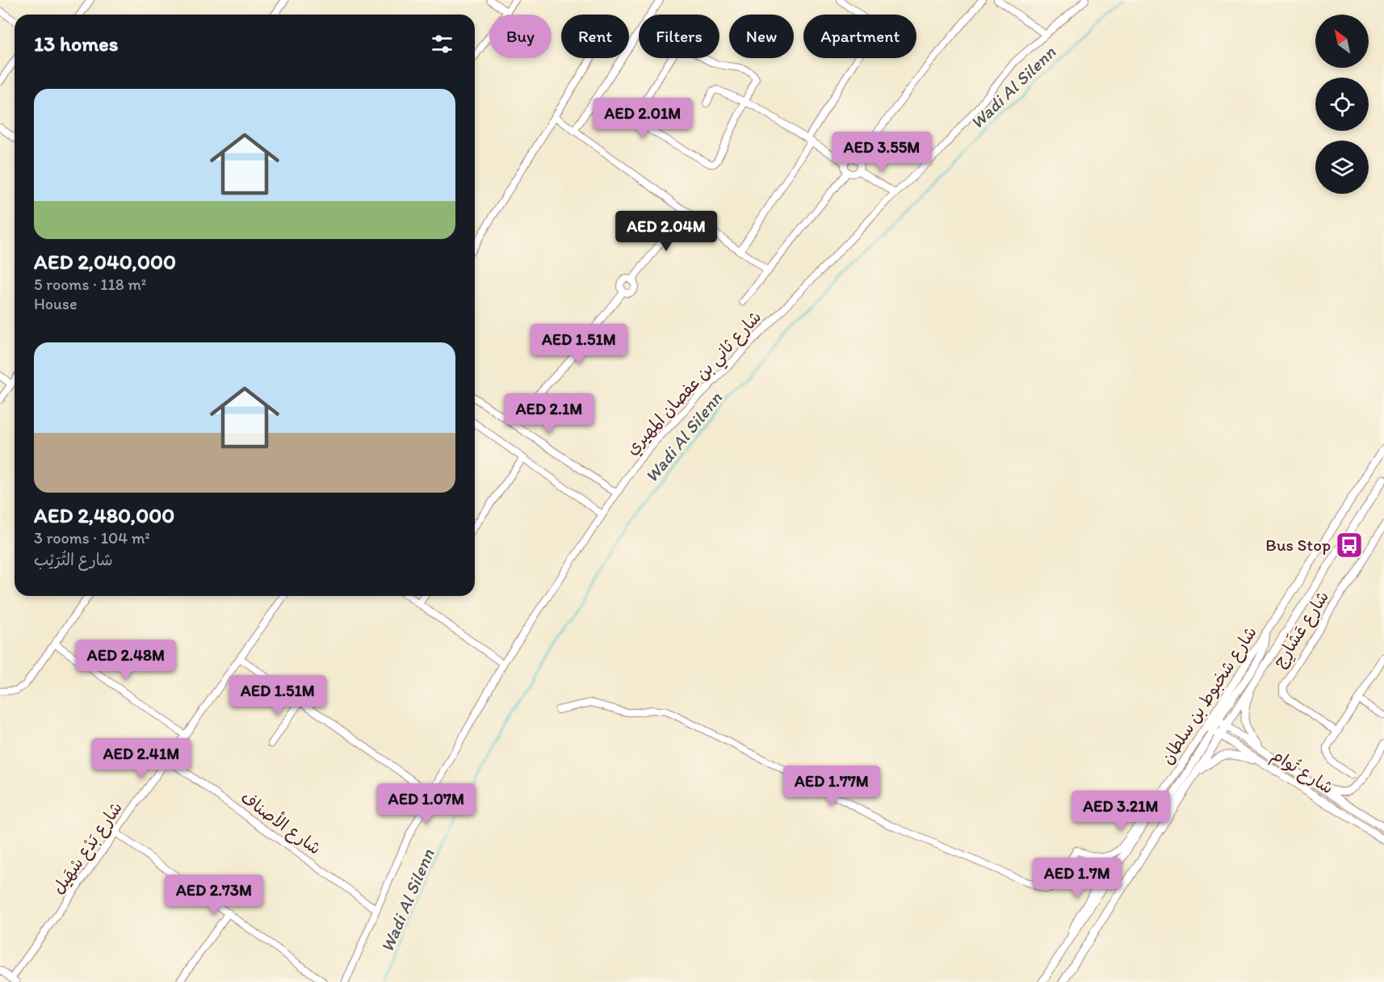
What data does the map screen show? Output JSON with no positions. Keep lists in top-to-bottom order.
{
  "streets": {
    "main road": ["شارع شخبوط بن سلطان", "شارع تُوام"],
    "street": [
      "شارع ثاني بن عفصان المهيري",
      "شارع عَشَارِج",
      "شارع الأصناف",
      "شارع بَدْع سْهَيل"
    ]
  },
  "crossings": [
    ["شارع ثاني بن عفصان المهيري", "شارع الأصناف"],
    ["شارع شخبوط بن سلطان", "شارع تُوام"],
    ["شارع الأصناف", "شارع بَدْع سْهَيل"]
  ],
  "water": ["Wadi Al Silenn"],
  "places": {
    "bus stop": ["Bus Stop"]
  },
  "north": "top left",
  "page": {
    "chip": [
      "Buy",
      "Rent",
      "Filters",
      "New",
      "Apartment"
    ],
    "heading": "13 homes",
    "list": [
      {
        "name": "AED 2,040,000",
        "note": "5 rooms · 118 m² · House"
      },
      {
        "name": "AED 2,480,000",
        "note": "3 rooms · 104 m² · شارع الثُرَيْب"
      }
    ],
    "price": [
      "AED 2.01M",
      "AED 3.55M",
      "AED 2.04M",
      "AED 1.51M",
      "AED 2.1M",
      "AED 2.48M",
      "AED 1.51M",
      "AED 2.41M",
      "AED 1.77M",
      "AED 1.07M",
      "AED 3.21M",
      "AED 1.7M",
      "AED 2.73M"
    ]
  }
}
